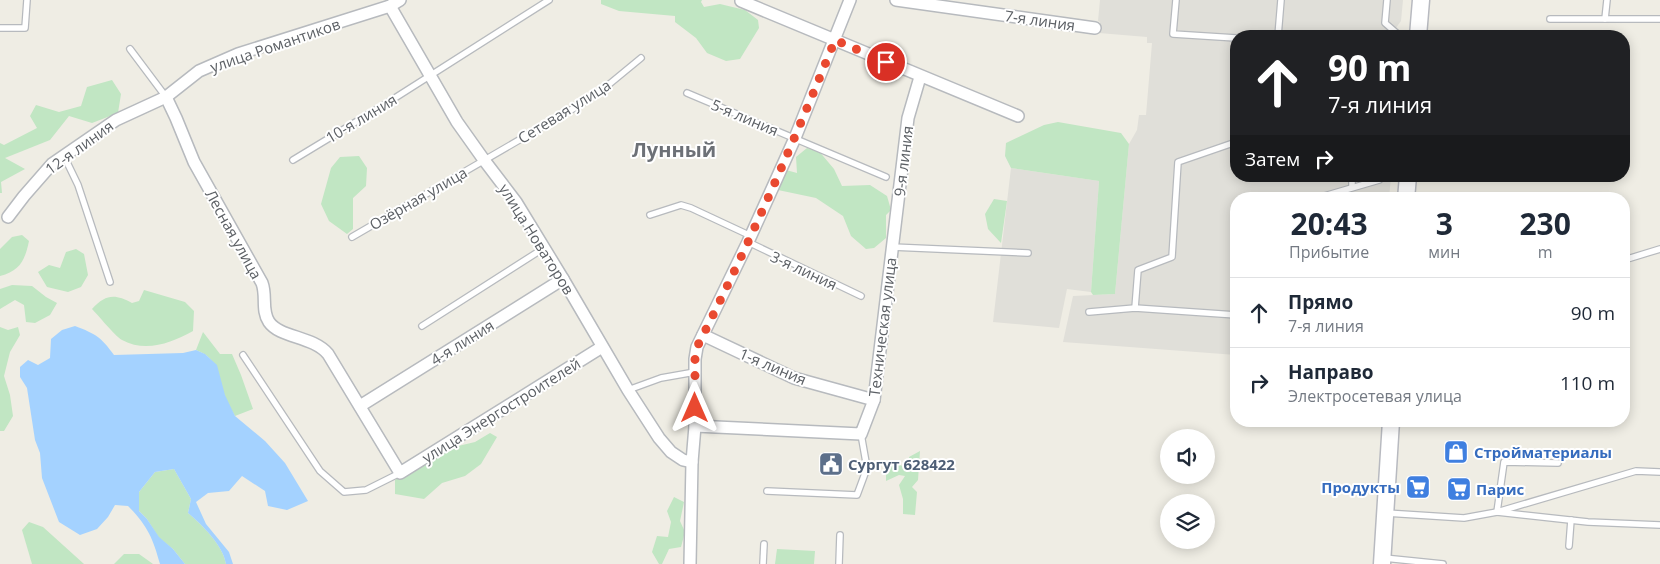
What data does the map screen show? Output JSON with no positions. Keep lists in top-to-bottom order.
{
  "streets": {
    "street": [
      "7-я линия",
      "улица Романтиков",
      "12-я линия",
      "9-я линия",
      "Лесная улица",
      "улица Новаторов",
      "Техническая улица",
      "4-я линия",
      "1-я линия",
      "улица Энергостроителей"
    ],
    "lane": [
      "Сетевая улица",
      "5-я линия",
      "10-я линия",
      "Озёрная улица",
      "3-я линия"
    ]
  },
  "crossings": [
    ["улица Романтиков", "12-я линия"],
    ["улица Романтиков", "Лесная улица"],
    ["улица Романтиков", "улица Новаторов"],
    ["Сетевая улица", "Озёрная улица"],
    ["Сетевая улица", "улица Новаторов"],
    ["10-я линия", "улица Новаторов"],
    ["12-я линия", "Лесная улица"],
    ["9-я линия", "Техническая улица"],
    ["Озёрная улица", "улица Новаторов"],
    ["Лесная улица", "4-я линия"],
    ["Лесная улица", "улица Энергостроителей"],
    ["улица Новаторов", "4-я линия"],
    ["улица Новаторов", "улица Энергостроителей"],
    ["Техническая улица", "1-я линия"]
  ],
  "districts": ["Лунный"],
  "places": {
    "shop": ["Стройматериалы"],
    "public building": ["Сургут 628422"],
    "supermarket": ["Продукты", "Парис"]
  },
  "page": {
    "turn": ["90 m", "7-я линия"],
    "then": "Затем",
    "eta": [
      "20:43",
      "Прибытие",
      "3",
      "мин",
      "230",
      "m"
    ],
    "list": [
      {
        "name": "Прямо",
        "note": "7-я линия",
        "value": "90 m"
      },
      {
        "name": "Направо",
        "note": "Электросетевая улица",
        "value": "110 m"
      }
    ]
  }
}
